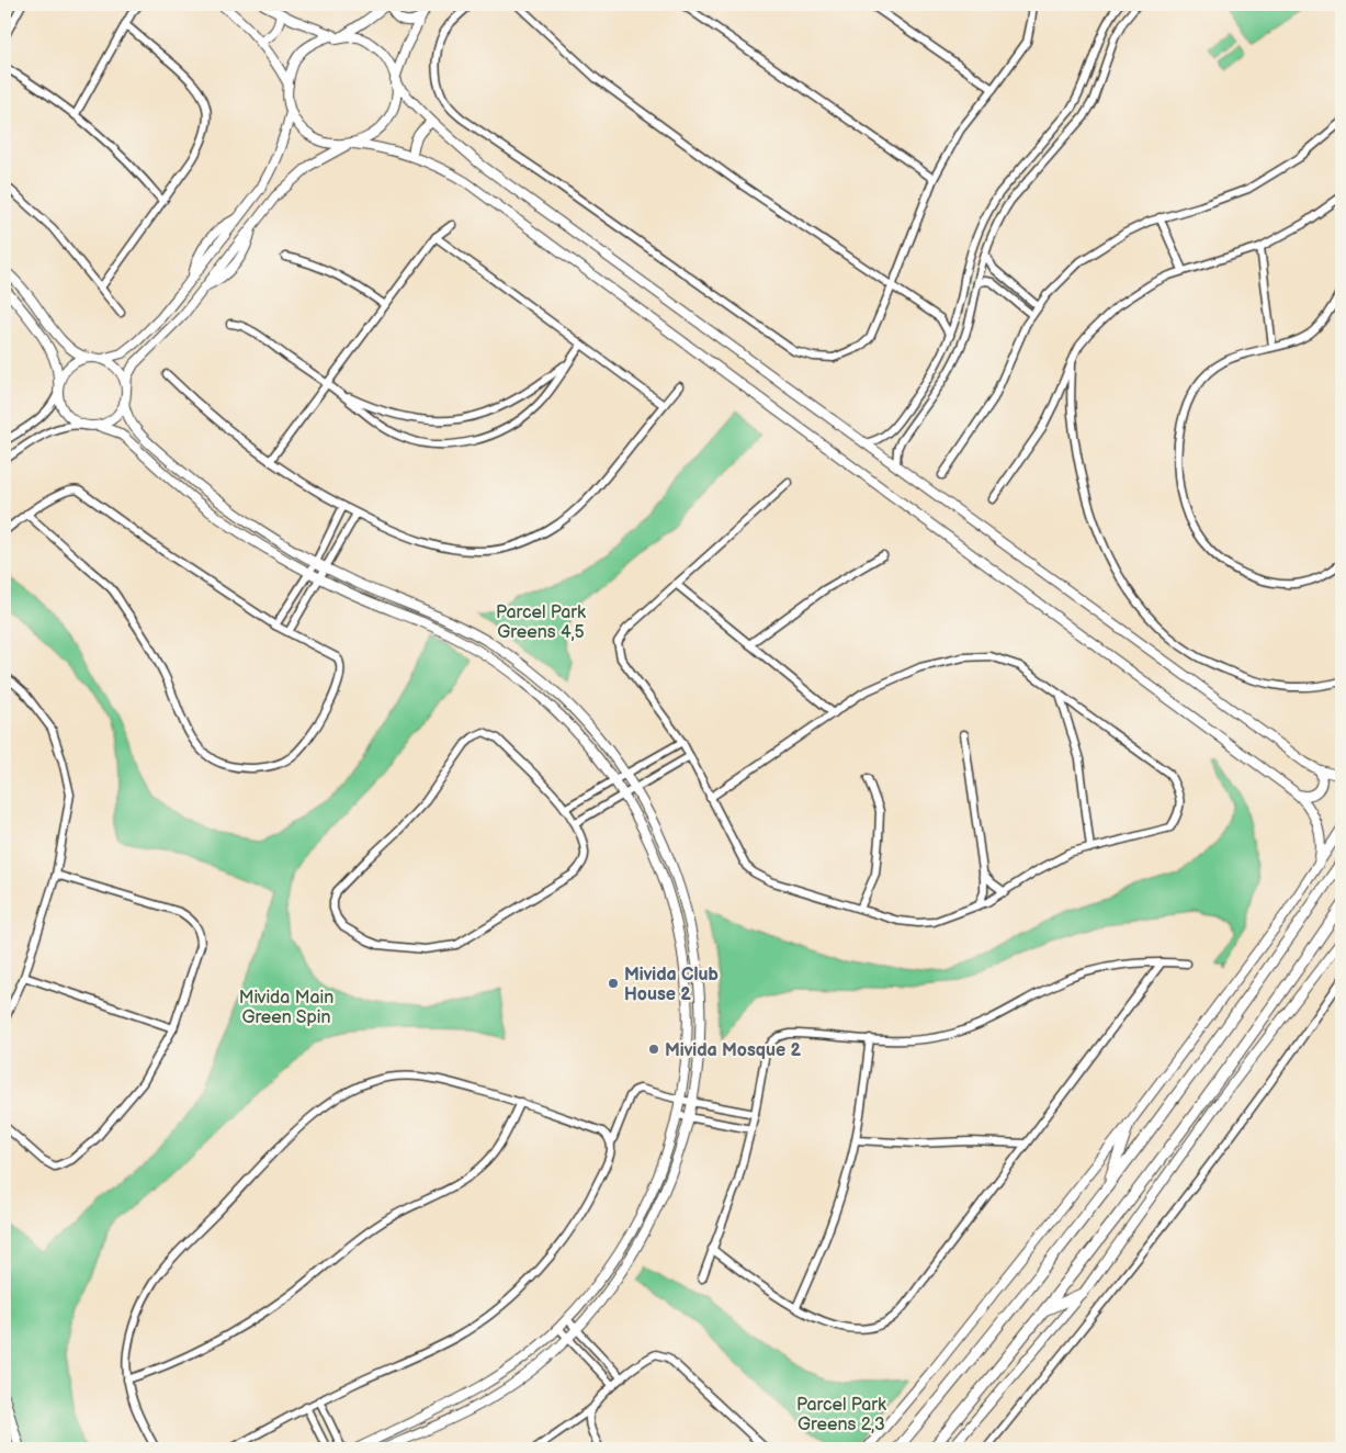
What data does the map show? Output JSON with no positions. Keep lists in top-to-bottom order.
{
  "parks": ["Parcel Park Greens 4,5", "Mivida Main Green Spin", "Parcel Park Greens 2,3"],
  "places": ["Mivida Club House 2", "Mivida Mosque 2"]
}
